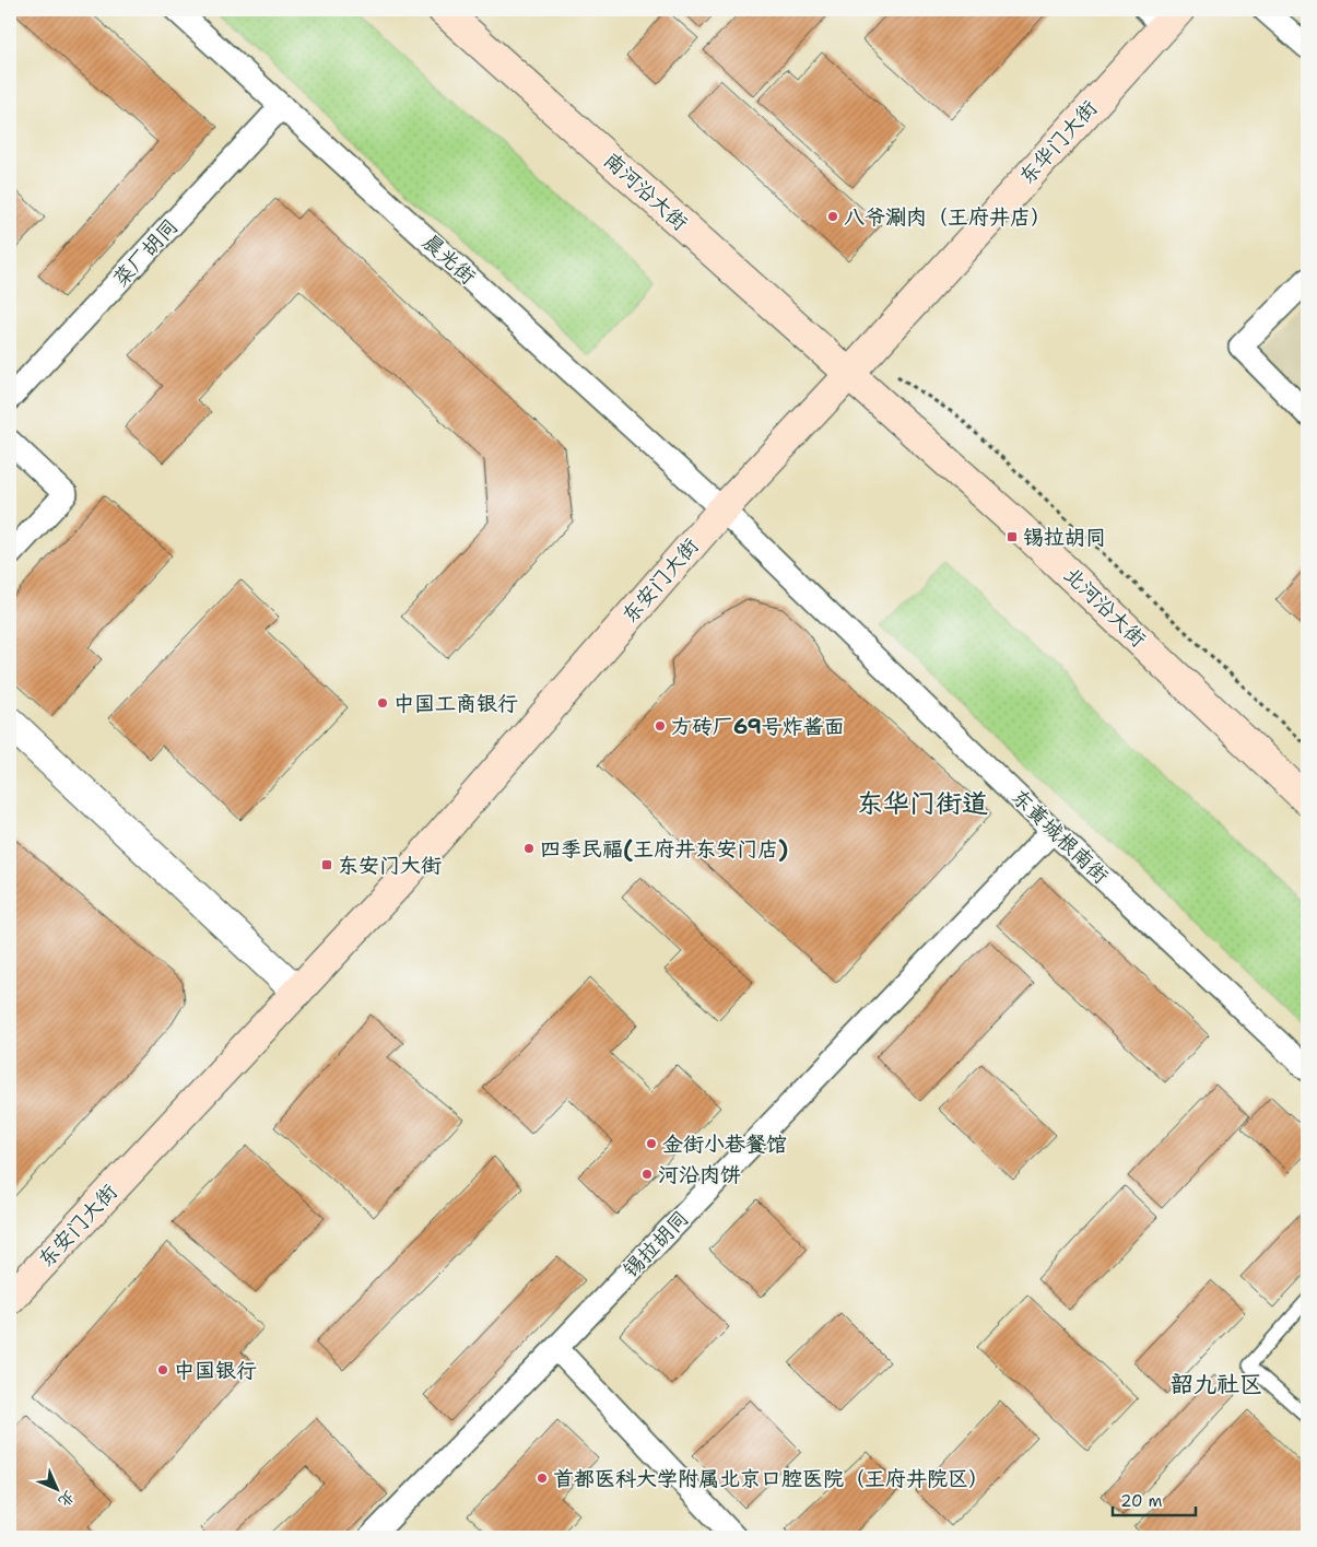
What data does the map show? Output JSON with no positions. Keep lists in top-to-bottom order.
{
  "streets": {
    "main road": [
      "东华门大街",
      "南河沿大街",
      "东安门大街",
      "北河沿大街"
    ],
    "street": [
      "菜厂胡同",
      "晨光街",
      "东黄城根南街",
      "锡拉胡同"
    ]
  },
  "crossings": [
    ["东华门大街", "南河沿大街"],
    ["东华门大街", "东安门大街"],
    ["东华门大街", "北河沿大街"],
    ["南河沿大街", "东安门大街"],
    ["南河沿大街", "北河沿大街"],
    ["菜厂胡同", "晨光街"],
    ["晨光街", "东安门大街"],
    ["晨光街", "东黄城根南街"],
    ["东安门大街", "北河沿大街"],
    ["东安门大街", "东黄城根南街"],
    ["东黄城根南街", "锡拉胡同"]
  ],
  "districts": ["东华门街道", "韶九社区"],
  "places": {
    "other": [
      "八爷涮肉（王府井店）",
      "中国工商银行",
      "方砖厂69号炸酱面",
      "四季民福(王府井东安门店)",
      "金街小巷餐馆",
      "河沿肉饼",
      "中国银行",
      "首都医科大学附属北京口腔医院（王府井院区）"
    ],
    "transit": ["锡拉胡同", "东安门大街"]
  },
  "scale_bar": "20 m",
  "north": "bottom right"
}
